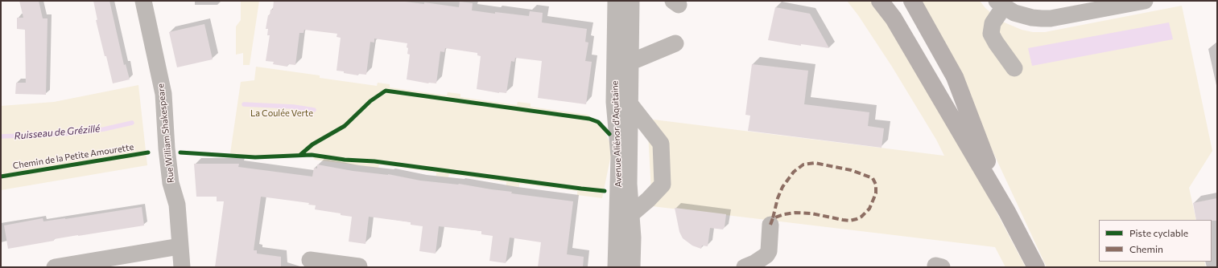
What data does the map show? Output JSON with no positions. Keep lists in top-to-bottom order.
{
  "streets": {
    "street": ["Rue William Shakespeare", "Avenue Aliénor d'Aquitaine"],
    "cycle path": ["Chemin de la Petite Amourette"]
  },
  "water": ["Ruisseau de Grézillé"],
  "parks": ["La Coulée Verte"],
  "legend": ["Piste cyclable", "Chemin"]
}
